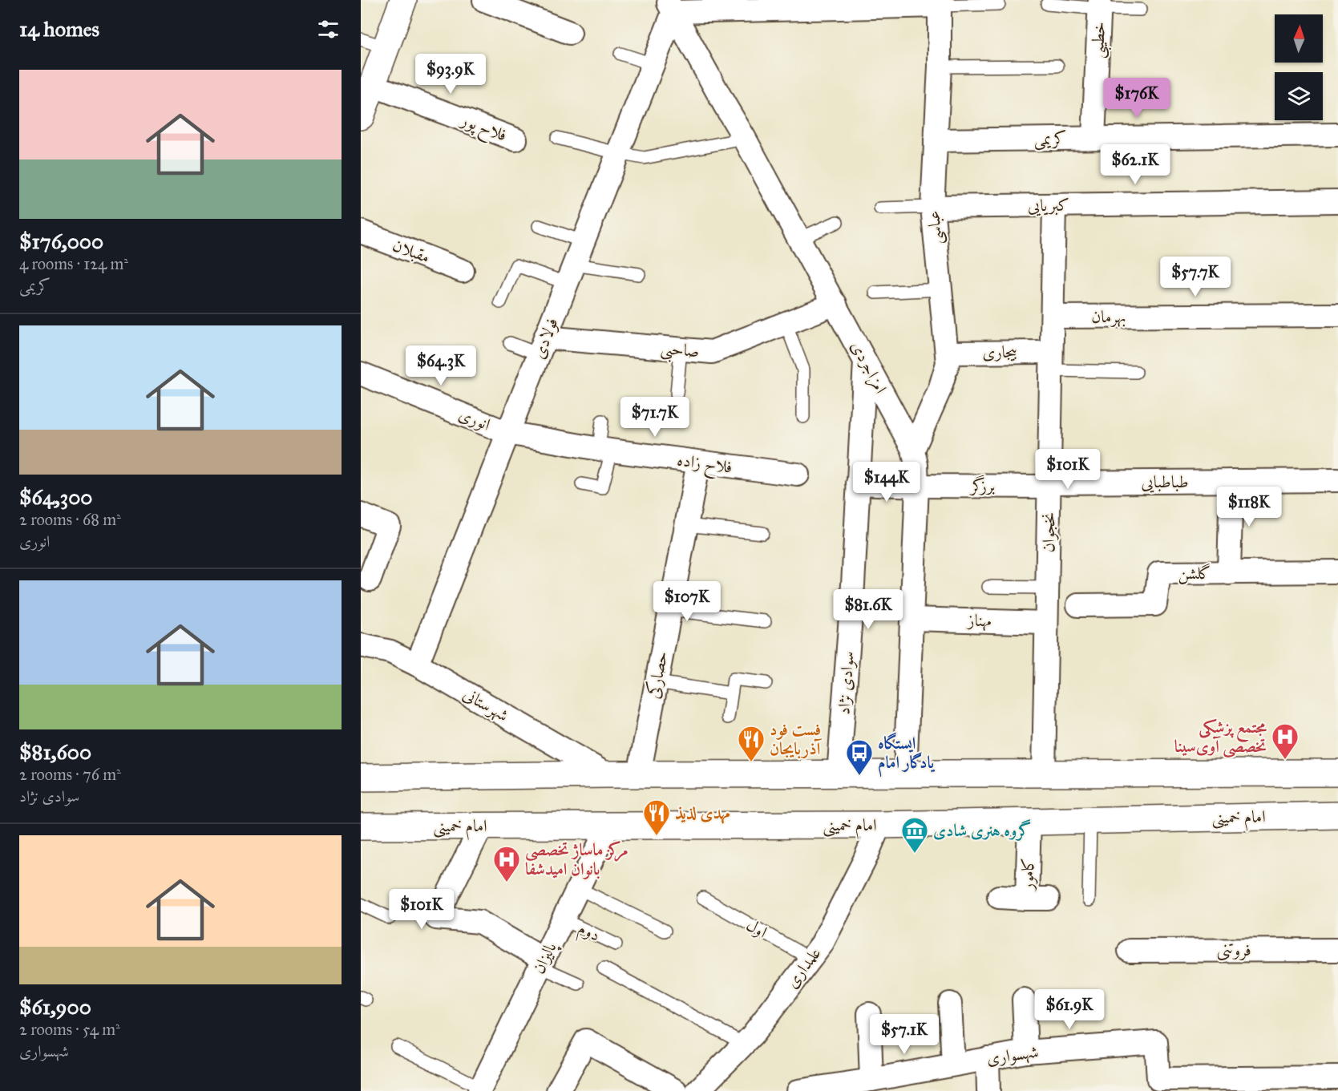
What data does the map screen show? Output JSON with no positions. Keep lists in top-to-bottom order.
{
  "streets": {
    "main road": ["امام خمینی"],
    "street": [
      "خطیبی",
      "فلاح پور",
      "کریمی",
      "کبریایی",
      "عباسی",
      "مقبلان",
      "بهرمان",
      "فولادی",
      "صاحبی",
      "بیجاری",
      "امزاجردی",
      "انوری",
      "فلاح زاده",
      "طباطبایی",
      "برزگر",
      "نخجوان",
      "گلشن",
      "مهناز",
      "حصارکی",
      "سوادی نژاد",
      "شهرستانی",
      "کامور",
      "فروتنی",
      "پالیزان",
      "علمداری",
      "شهسواری"
    ],
    "lane": ["اول", "دوم"]
  },
  "crossings": [
    ["خطیبی", "کریمی"],
    ["کریمی", "عباسی"],
    ["کبریایی", "عباسی"],
    ["کبریایی", "نخجوان"],
    ["عباسی", "بیجاری"],
    ["عباسی", "امزاجردی"],
    ["بهرمان", "نخجوان"],
    ["فولادی", "صاحبی"],
    ["فولادی", "امزاجردی"],
    ["فولادی", "انوری"],
    ["فولادی", "فلاح زاده"],
    ["فولادی", "شهرستانی"],
    ["صاحبی", "امزاجردی"],
    ["بیجاری", "نخجوان"],
    ["امزاجردی", "برزگر"],
    ["امزاجردی", "مهناز"],
    ["امزاجردی", "سوادی نژاد"],
    ["انوری", "فلاح زاده"],
    ["فلاح زاده", "حصارکی"],
    ["طباطبایی", "برزگر"],
    ["طباطبایی", "نخجوان"],
    ["برزگر", "نخجوان"],
    ["نخجوان", "مهناز"],
    ["امام خمینی", "کامور"],
    ["امام خمینی", "پالیزان"],
    ["امام خمینی", "علمداری"],
    ["اول", "علمداری"],
    ["دوم", "پالیزان"]
  ],
  "places": {
    "hospital": ["مجتمع پزشکی تخصصی آوی‌سینا", "مرکز ماساژ تخصصی بانوان امیدشفا"],
    "restaurant": ["فست فود آذربایجان", "مهدی لذیذ"],
    "bus stop": ["ایستگاه یادگار امام"],
    "museum": ["گروه هنری شادی"]
  },
  "north": "top",
  "page": {
    "heading": "14 homes",
    "price": [
      "$93.9K",
      "$176K",
      "$62.1K",
      "$57.7K",
      "$64.3K",
      "$71.7K",
      "$101K",
      "$144K",
      "$118K",
      "$107K",
      "$81.6K",
      "$101K",
      "$61.9K",
      "$57.1K"
    ],
    "list": [
      {
        "name": "$176,000",
        "note": "4 rooms · 124 m² · کریمی"
      },
      {
        "name": "$64,300",
        "note": "2 rooms · 68 m² · انوری"
      },
      {
        "name": "$81,600",
        "note": "2 rooms · 76 m² · سوادی نژاد"
      },
      {
        "name": "$61,900",
        "note": "2 rooms · 54 m² · شهسواری"
      }
    ]
  }
}
